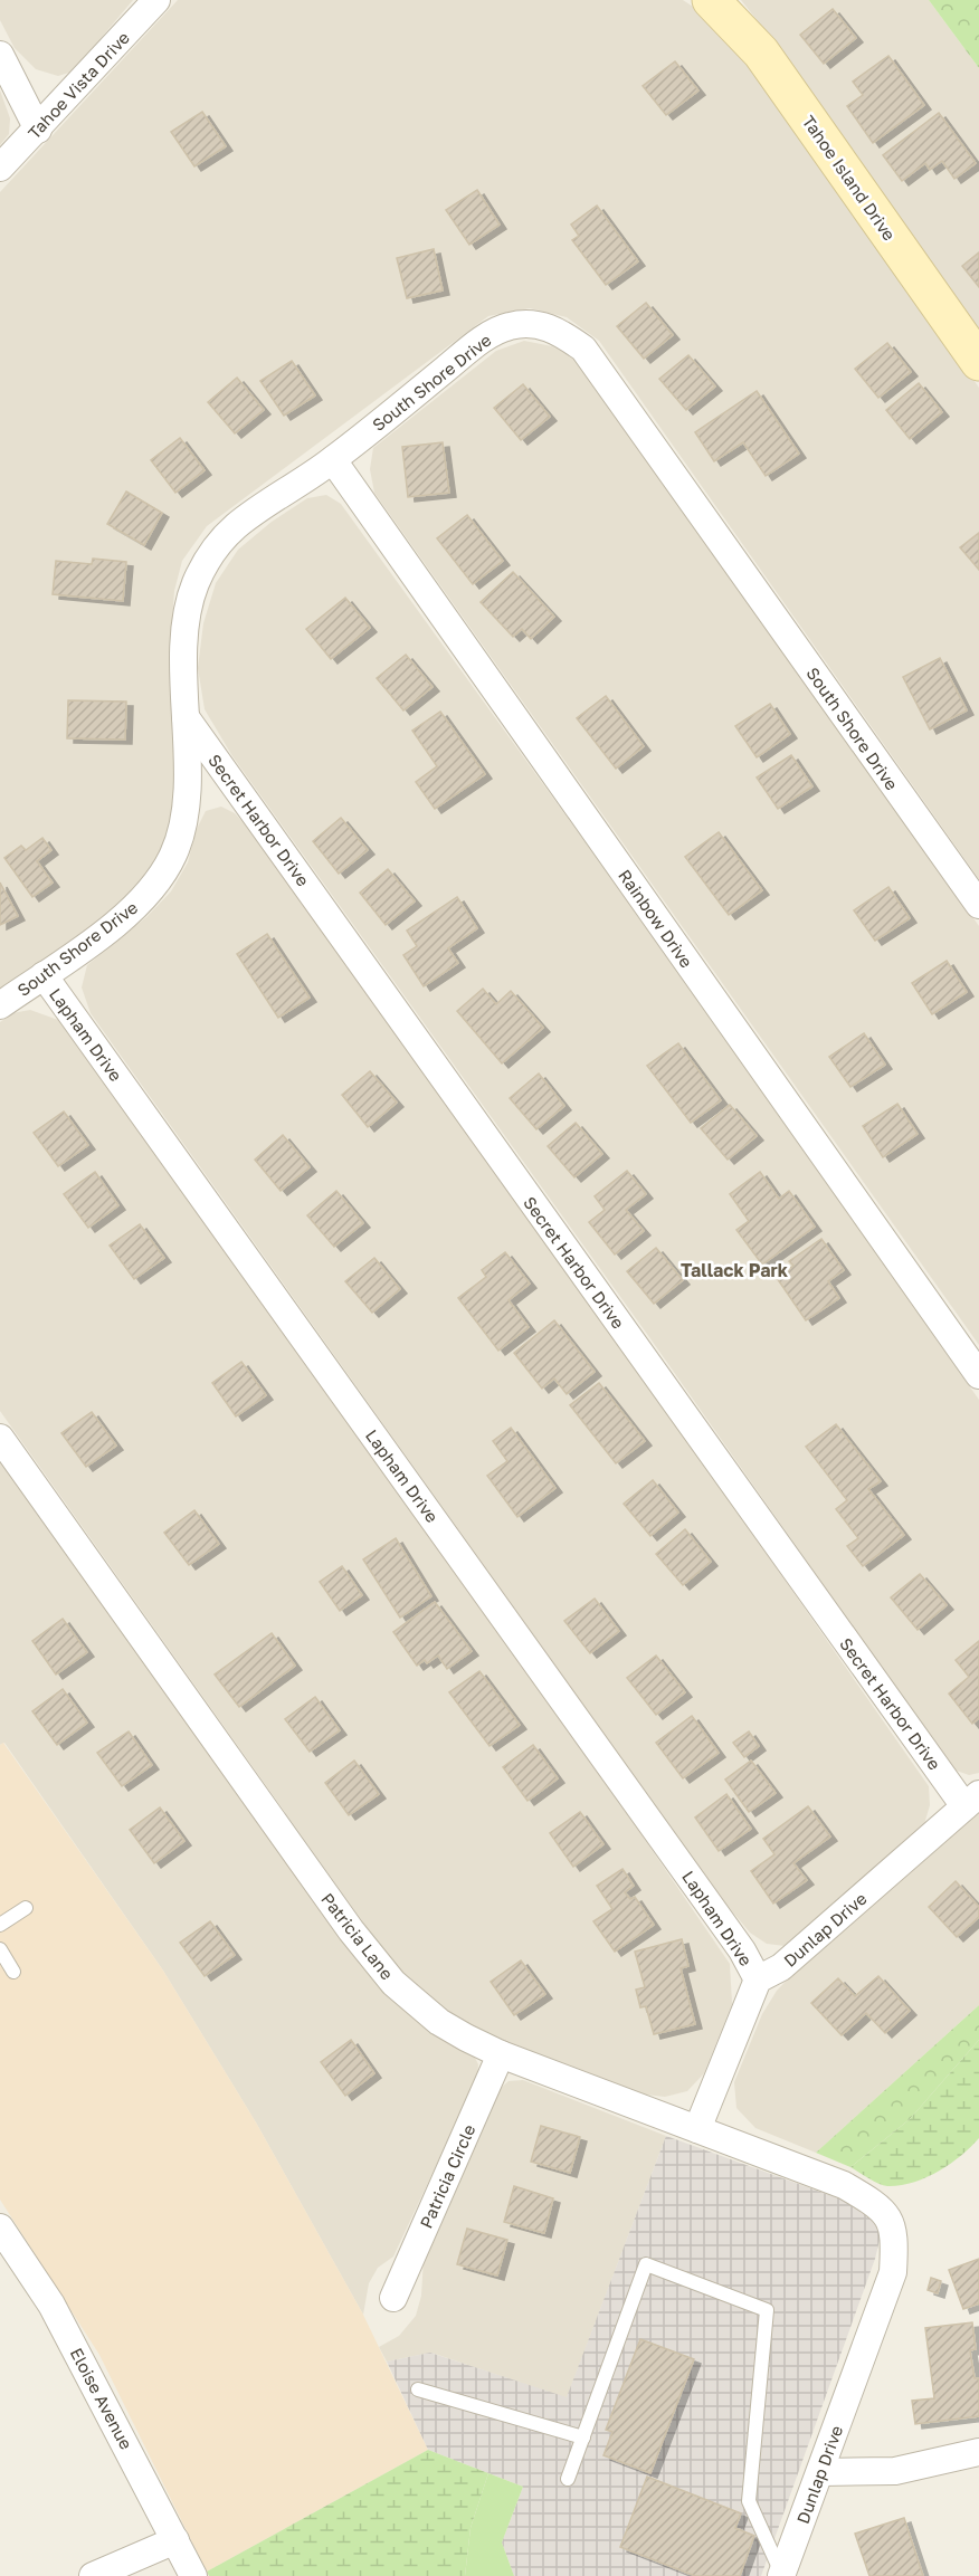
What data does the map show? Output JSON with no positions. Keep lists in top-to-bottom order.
{
  "streets": {
    "street": [
      "Tahoe Vista Drive",
      "Tahoe Island Drive",
      "South Shore Drive",
      "Secret Harbor Drive",
      "Rainbow Drive",
      "Lapham Drive",
      "Dunlap Drive",
      "Patricia Lane",
      "Patricia Circle",
      "Eloise Avenue"
    ]
  },
  "crossings": [
    ["South Shore Drive", "Secret Harbor Drive"],
    ["South Shore Drive", "Rainbow Drive"],
    ["South Shore Drive", "Lapham Drive"],
    ["Secret Harbor Drive", "Dunlap Drive"],
    ["Lapham Drive", "Dunlap Drive"],
    ["Dunlap Drive", "Patricia Lane"],
    ["Patricia Lane", "Patricia Circle"]
  ],
  "districts": ["Tallack Park"]
}
